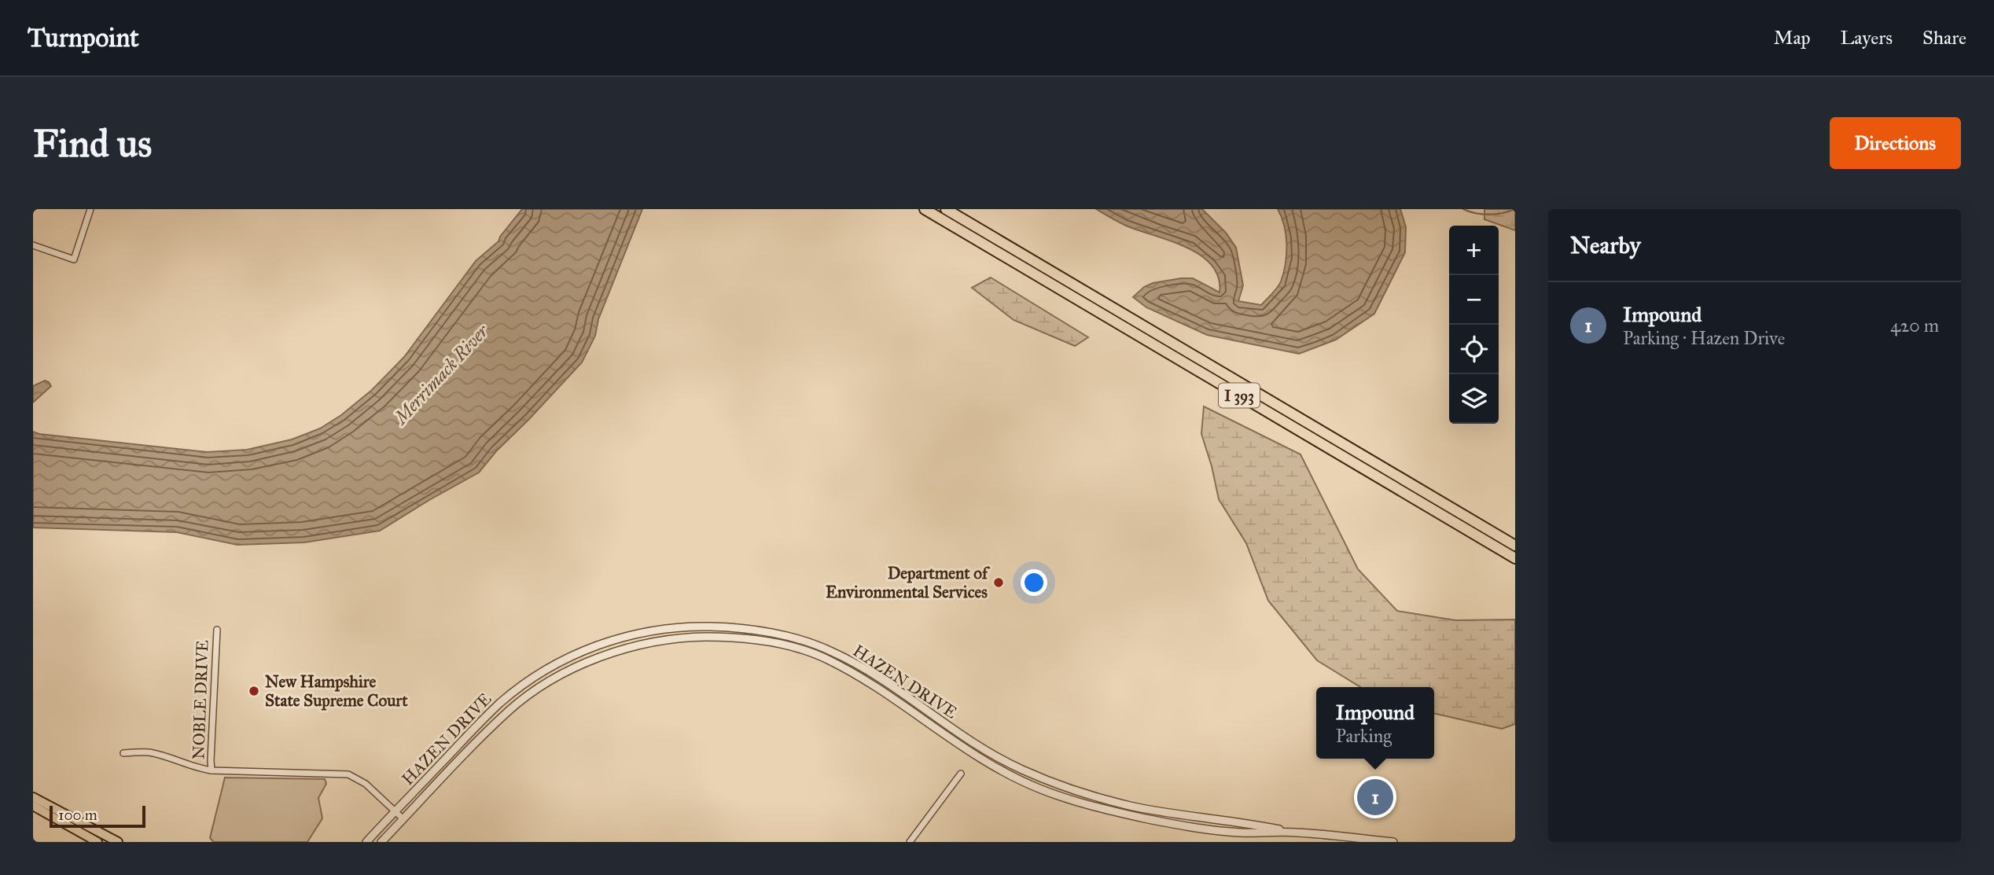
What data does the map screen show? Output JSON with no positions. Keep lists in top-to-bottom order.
{
  "streets": {
    "highway": ["I 393"],
    "street": ["HAZEN DRIVE", "NOBLE DRIVE"]
  },
  "water": ["Merrimack River"],
  "places": ["Department of Environmental Services", "New Hampshire State Supreme Court"],
  "scale_bar": "100 m",
  "page": {
    "header": "Turnpoint",
    "nav": ["Map", "Layers", "Share"],
    "buttons": "Directions",
    "title": "Find us",
    "heading": "Nearby",
    "map_buttons": ["+", "−"],
    "list": [
      {
        "mark": "1",
        "name": "Impound",
        "note": "Parking · Hazen Drive",
        "value": "420 m"
      }
    ],
    "popup": ["Impound", "Parking"],
    "pins": "1",
    "scale": "100 m"
  }
}
